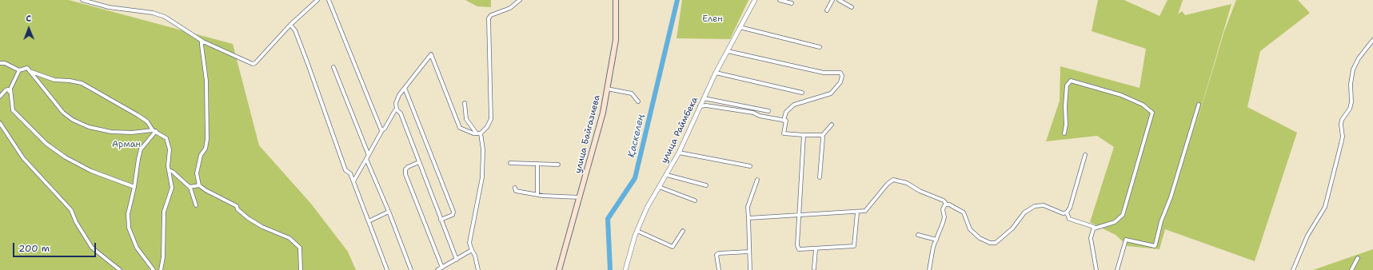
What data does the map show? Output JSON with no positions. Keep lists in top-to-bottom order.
{
  "streets": {
    "main road": ["улица Байгазиева"],
    "street": ["улица Раймбека"]
  },
  "water": ["Қаскелең"],
  "parks": ["Елен", "Арман"],
  "scale_bar": "200 m",
  "north": "top"
}
